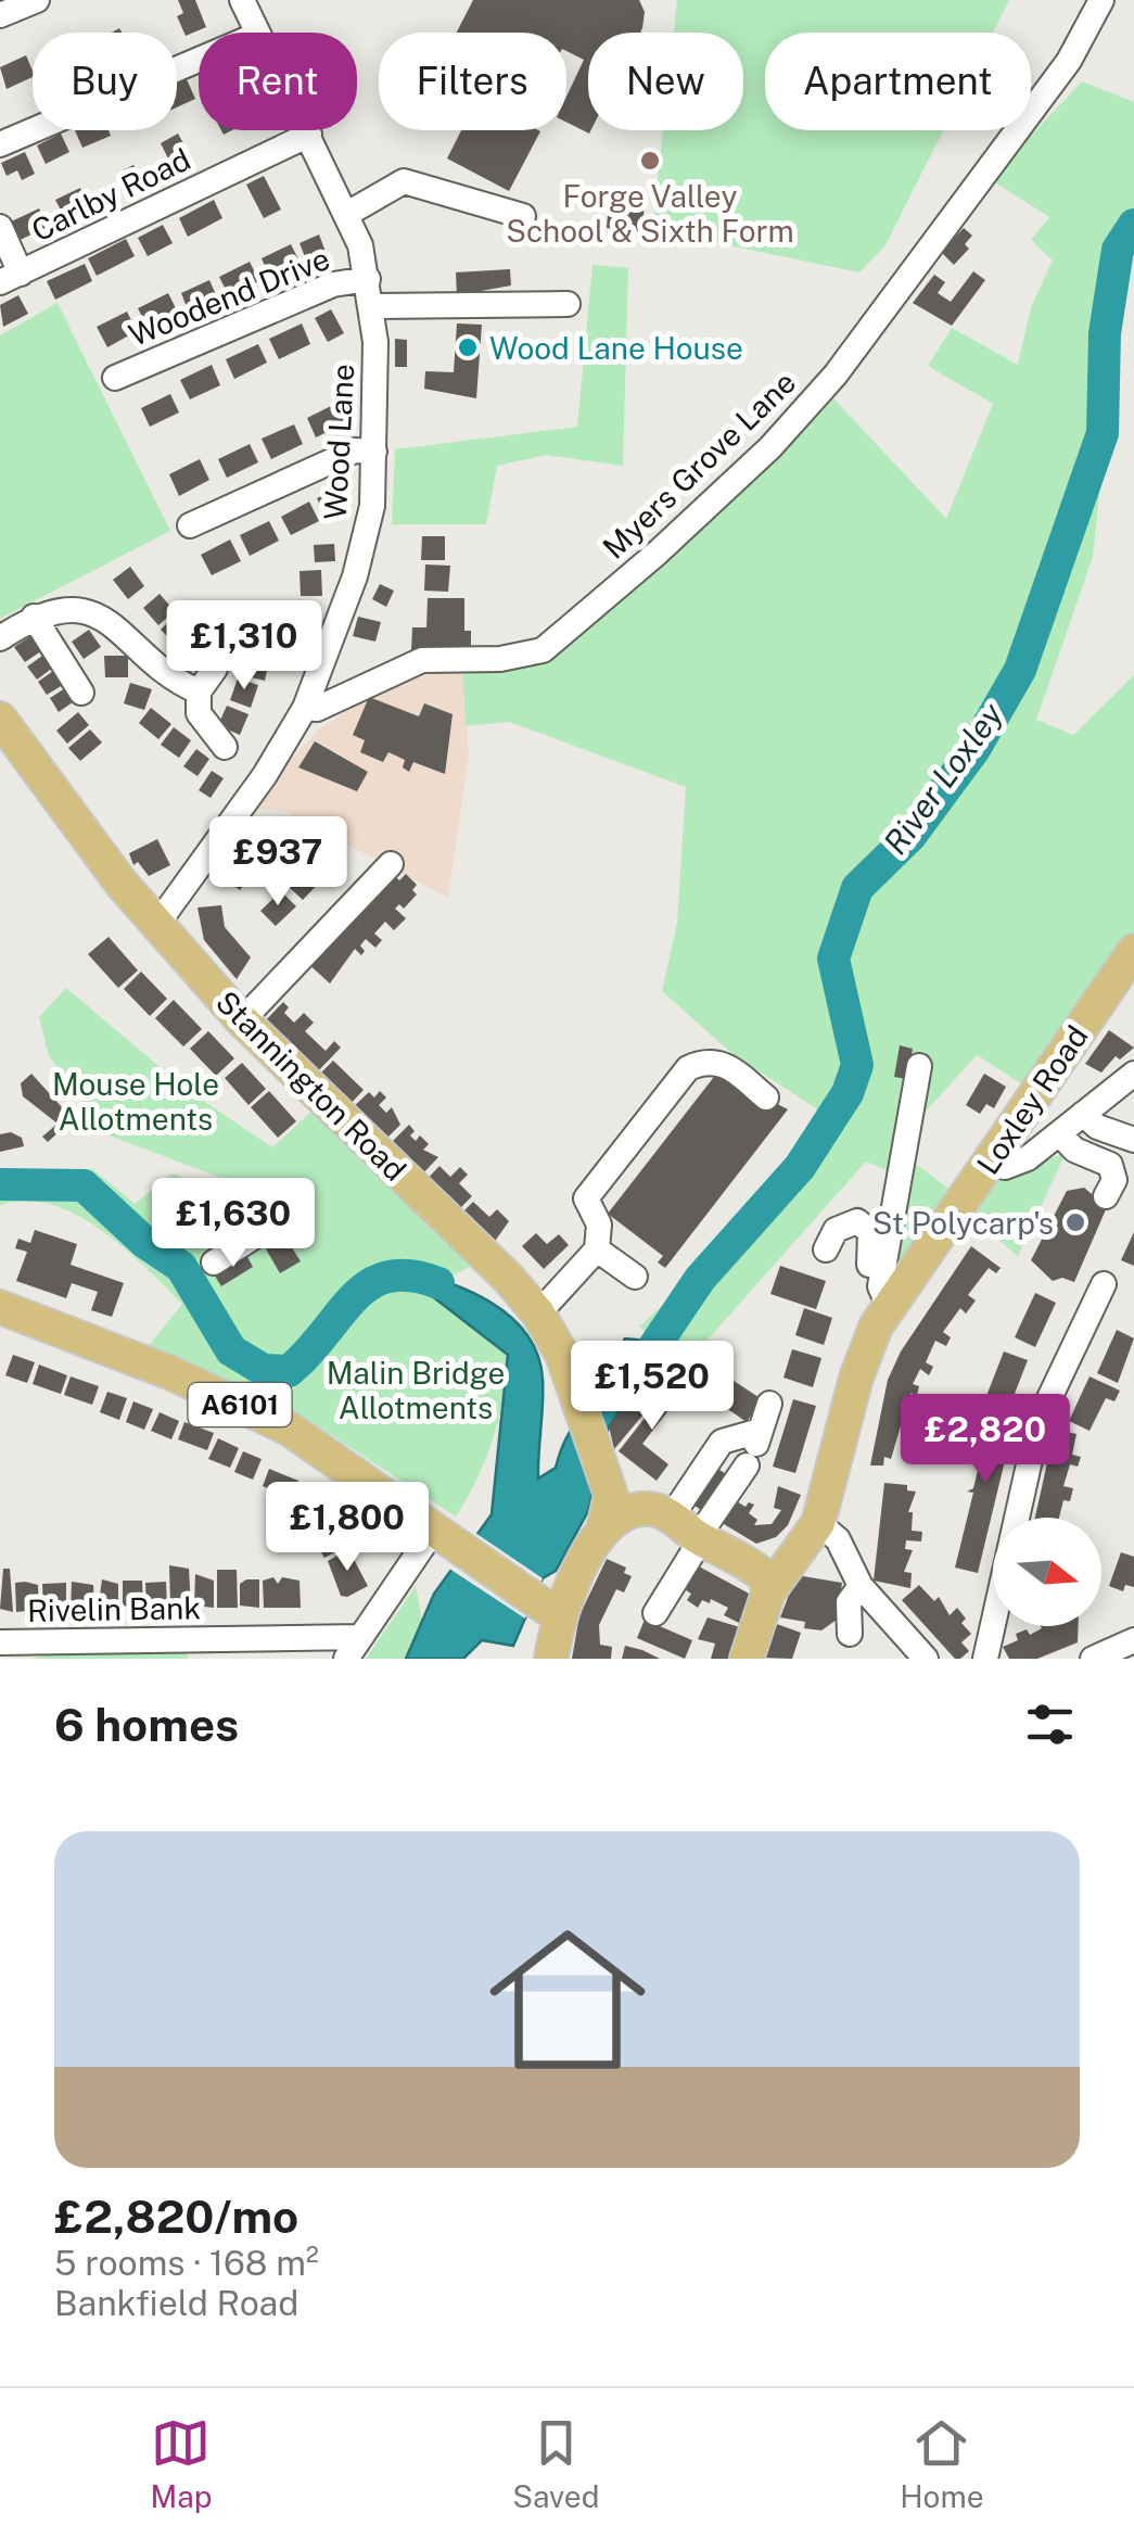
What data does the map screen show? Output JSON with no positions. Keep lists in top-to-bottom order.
{
  "streets": {
    "main road": ["Stannington Road", "Loxley Road", "A6101"],
    "street": [
      "Carlby Road",
      "Woodend Drive",
      "Wood Lane",
      "Myers Grove Lane",
      "Rivelin Bank"
    ]
  },
  "crossings": [
    ["Carlby Road", "Wood Lane"],
    ["Woodend Drive", "Wood Lane"],
    ["Wood Lane", "Myers Grove Lane"],
    ["Wood Lane", "Stannington Road"]
  ],
  "water": ["River Loxley"],
  "parks": ["Mouse Hole Allotments", "Malin Bridge Allotments"],
  "places": ["Forge Valley School & Sixth Form", "Wood Lane House", "St Polycarp's"],
  "north": "right",
  "page": {
    "chip": [
      "Buy",
      "Rent",
      "Filters",
      "New",
      "Apartment"
    ],
    "price": [
      "£1,310",
      "£937",
      "£1,630",
      "£1,520",
      "£2,820",
      "£1,800"
    ],
    "heading": "6 homes",
    "list": [
      {
        "name": "£2,820/mo",
        "note": "5 rooms · 168 m² · Bankfield Road"
      }
    ],
    "tabs": ["Map", "Saved", "Home"]
  }
}
